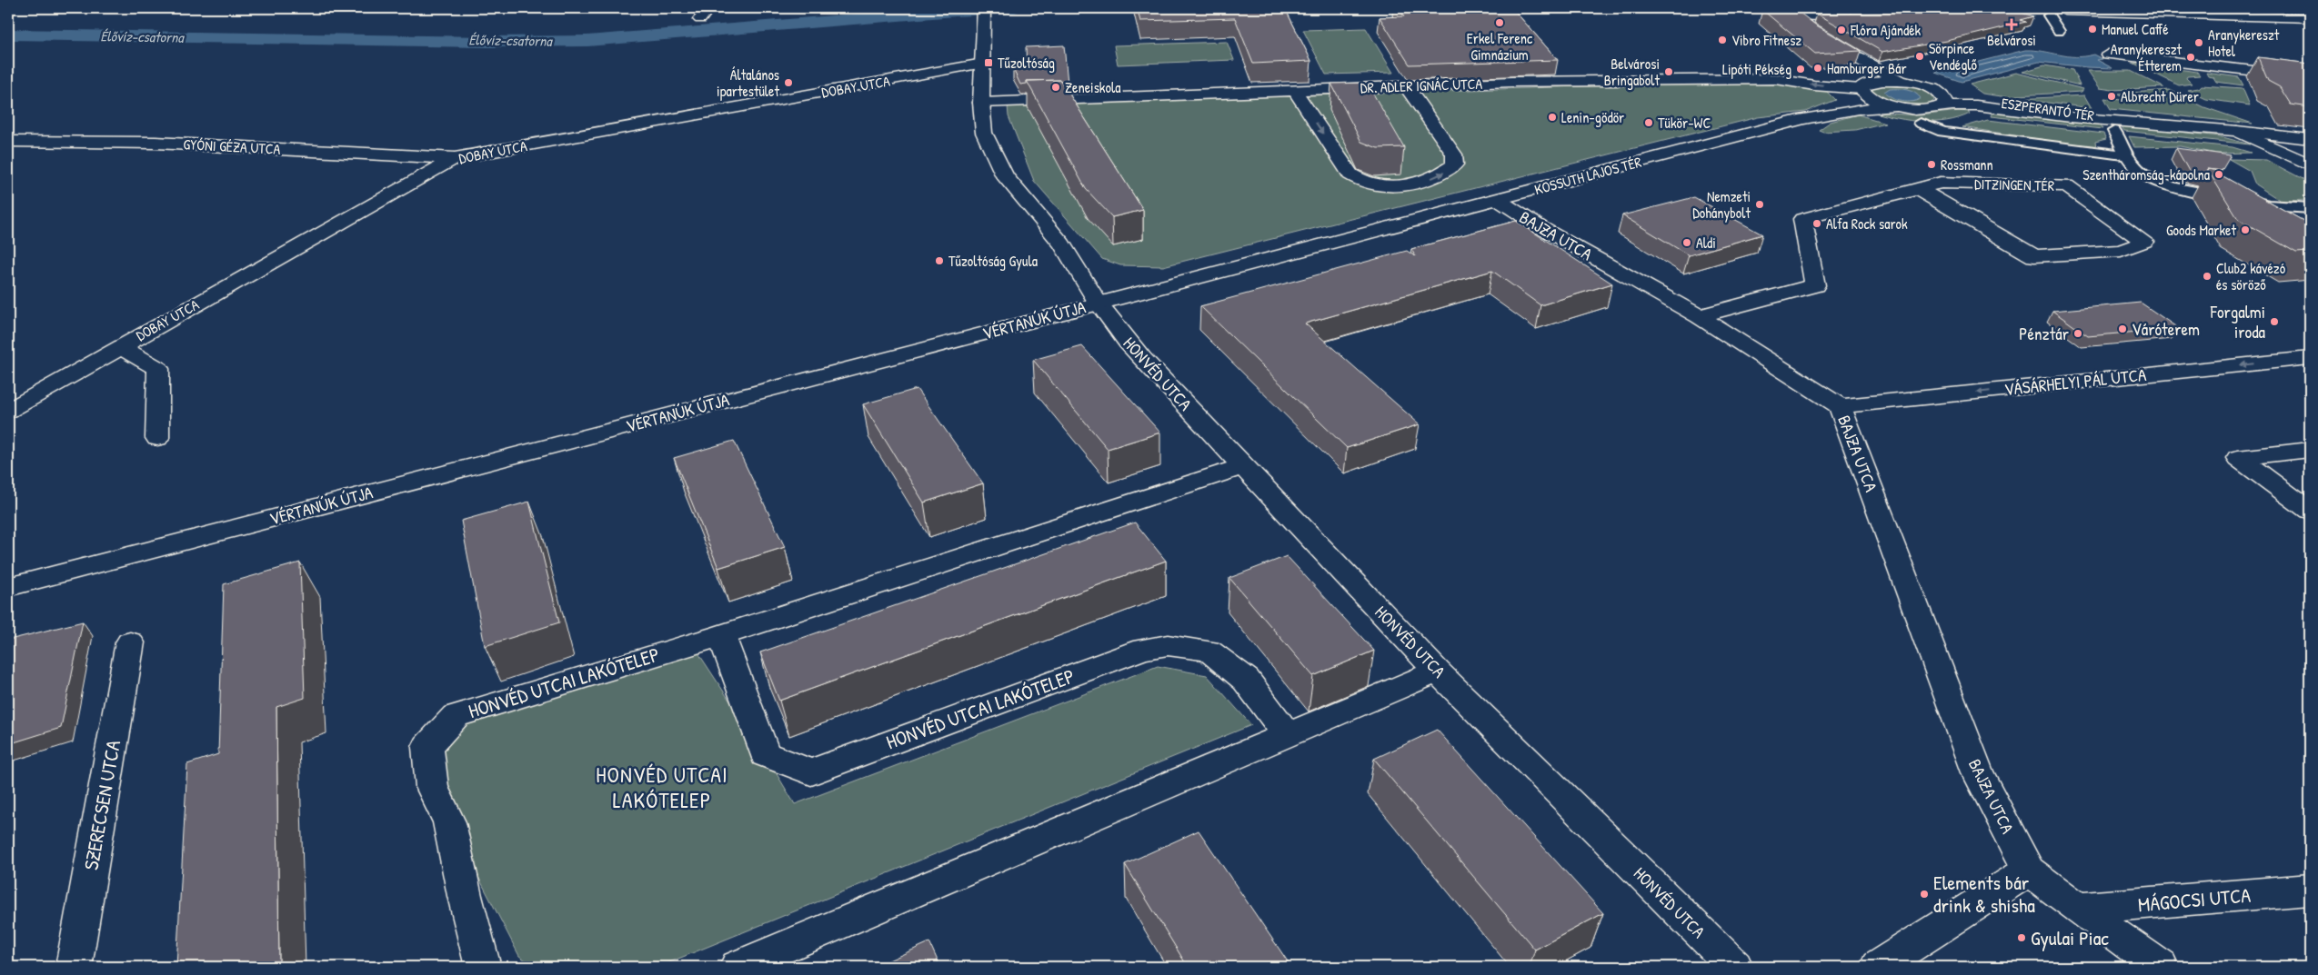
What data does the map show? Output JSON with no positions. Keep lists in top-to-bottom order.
{
  "streets": {
    "street": [
      "DR. ADLER IGNÁC UTCA",
      "DOBAY UTCA",
      "ESZPERANTÓ TÉR",
      "GYÓNI GÉZA UTCA",
      "KOSSUTH LAJOS TÉR",
      "DITZINGEN TÉR",
      "BAJZA UTCA",
      "VÉRTANÚK ÚTJA",
      "HONVÉD UTCA",
      "VÁSÁRHELYI PÁL UTCA",
      "HONVÉD UTCAI LAKÓTELEP",
      "SZERECSEN UTCA",
      "MÁGOCSI UTCA"
    ]
  },
  "crossings": [
    ["DR. ADLER IGNÁC UTCA", "KOSSUTH LAJOS TÉR"],
    ["DR. ADLER IGNÁC UTCA", "HONVÉD UTCA"],
    ["DOBAY UTCA", "GYÓNI GÉZA UTCA"],
    ["DOBAY UTCA", "HONVÉD UTCA"],
    ["ESZPERANTÓ TÉR", "KOSSUTH LAJOS TÉR"],
    ["KOSSUTH LAJOS TÉR", "BAJZA UTCA"],
    ["KOSSUTH LAJOS TÉR", "VÉRTANÚK ÚTJA"],
    ["BAJZA UTCA", "VÁSÁRHELYI PÁL UTCA"],
    ["VÉRTANÚK ÚTJA", "HONVÉD UTCA"],
    ["HONVÉD UTCA", "HONVÉD UTCAI LAKÓTELEP"]
  ],
  "one_way": ["DR. ADLER IGNÁC UTCA", "VÁSÁRHELYI PÁL UTCA"],
  "districts": ["HONVÉD UTCAI LAKÓTELEP"],
  "water": ["Élővíz-csatorna"],
  "places": {
    "other": [
      "Erkel Ferenc Gimnázium",
      "Manuel Caffé",
      "Flóra Ajándék",
      "Vibro Fitnesz",
      "Aranykereszt Hotel",
      "Sörpince Vendéglő",
      "Aranykereszt Étterem",
      "Hamburger Bár",
      "Lipóti Pékség",
      "Belvárosi Bringabolt",
      "Általános ipartestület",
      "Zeneiskola",
      "Albrecht Dürer",
      "Lenin-gödör",
      "Tükör-WC",
      "Rossmann",
      "Szentháromság-kápolna",
      "Nemzeti Dohánybolt",
      "Alfa Rock sarok",
      "Goods Market",
      "Aldi",
      "Tűzoltóság Gyula",
      "Club2 kávézó és söröző",
      "Forgalmi iroda",
      "Váróterem",
      "Pénztár",
      "Elements bár drink & shisha",
      "Gyulai Piac"
    ],
    "health": ["Belvárosi"],
    "transit": ["Tűzoltóság"]
  }
}
